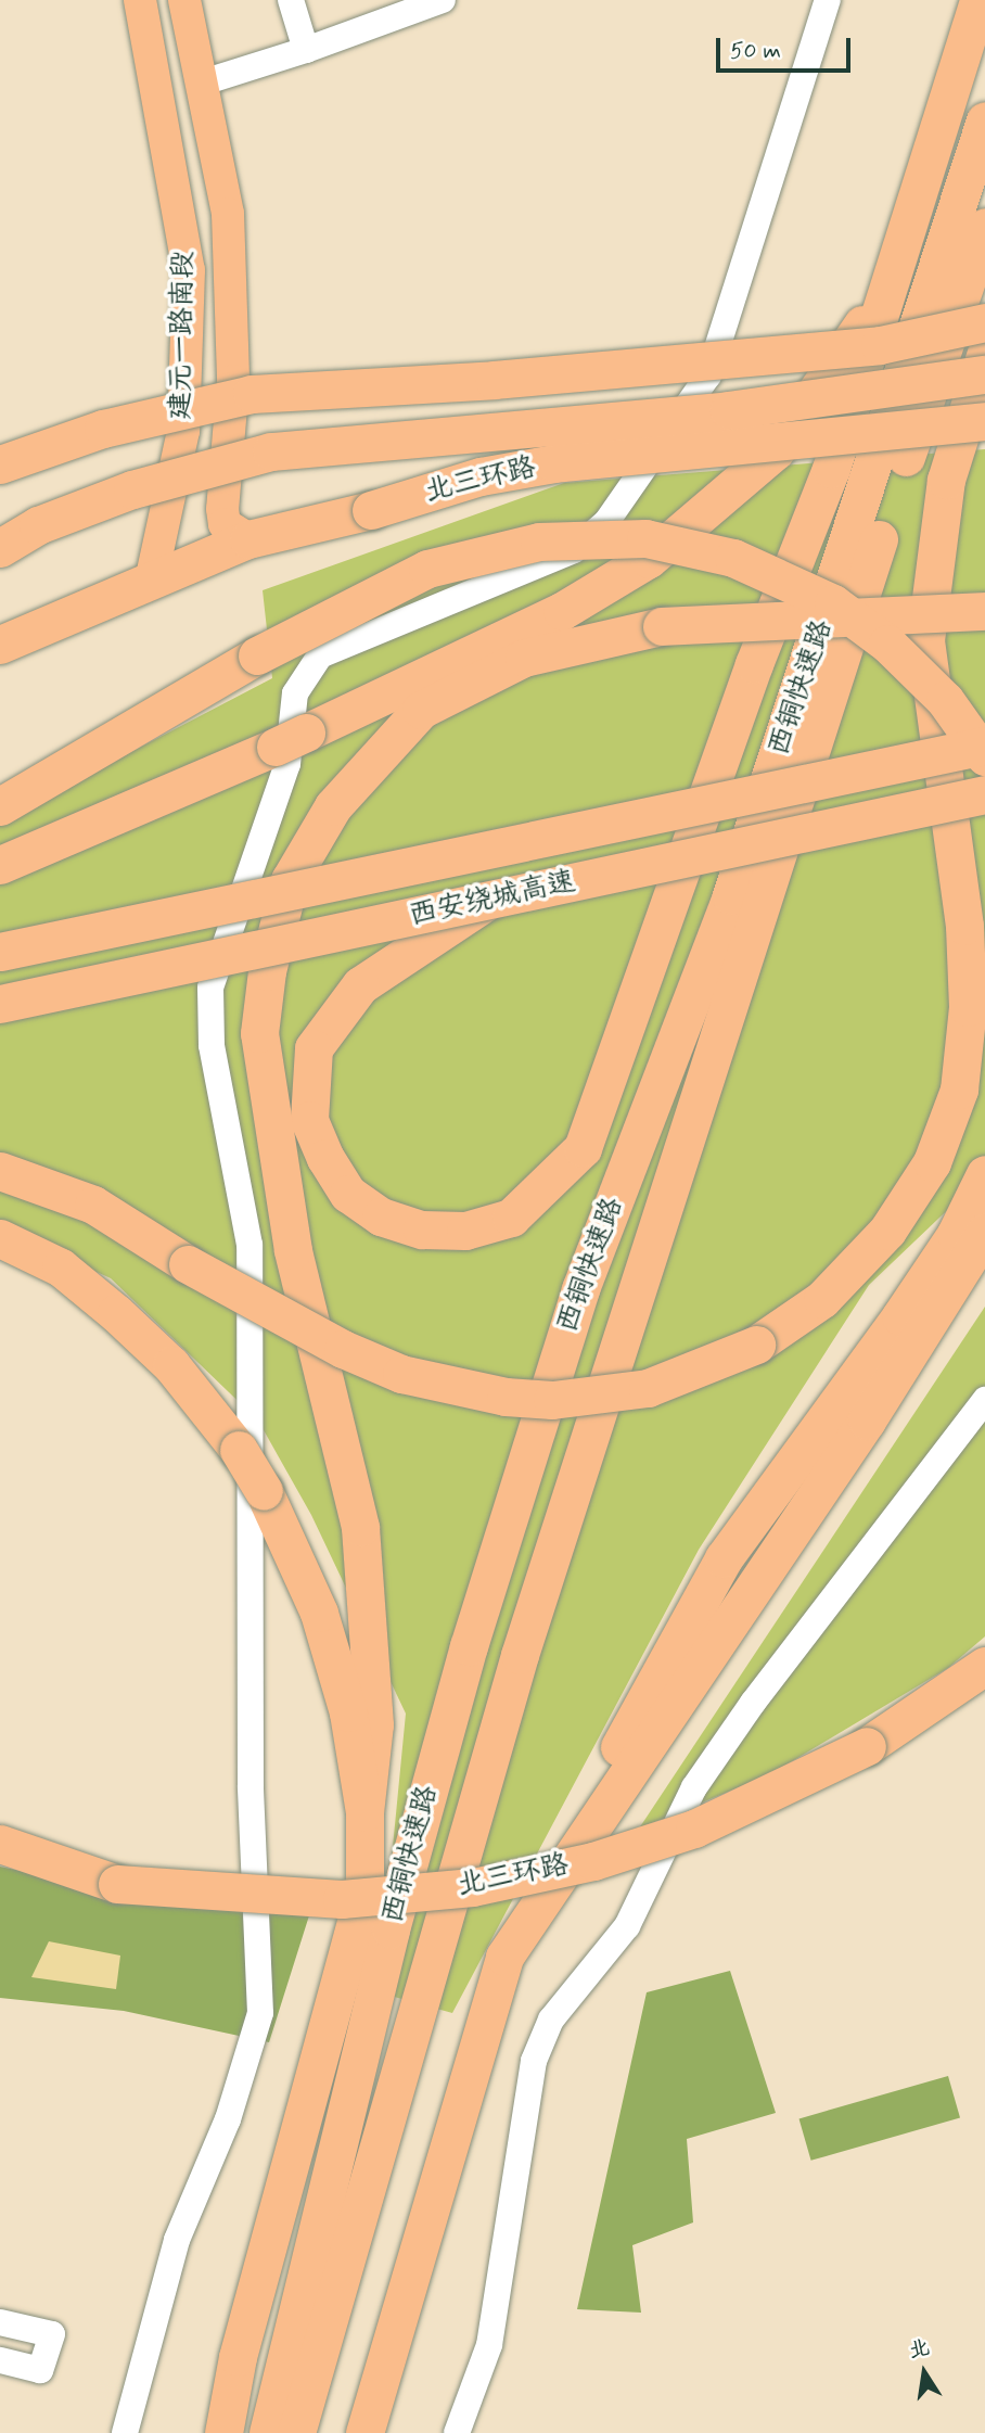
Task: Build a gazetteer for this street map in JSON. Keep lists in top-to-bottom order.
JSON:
{
  "streets": {
    "highway": ["北三环路", "西铜快速路", "西安绕城高速"],
    "main road": ["建元一路南段"]
  },
  "crossings": [
    ["建元一路南段", "北三环路"]
  ],
  "scale_bar": "50 m",
  "north": "top"
}
